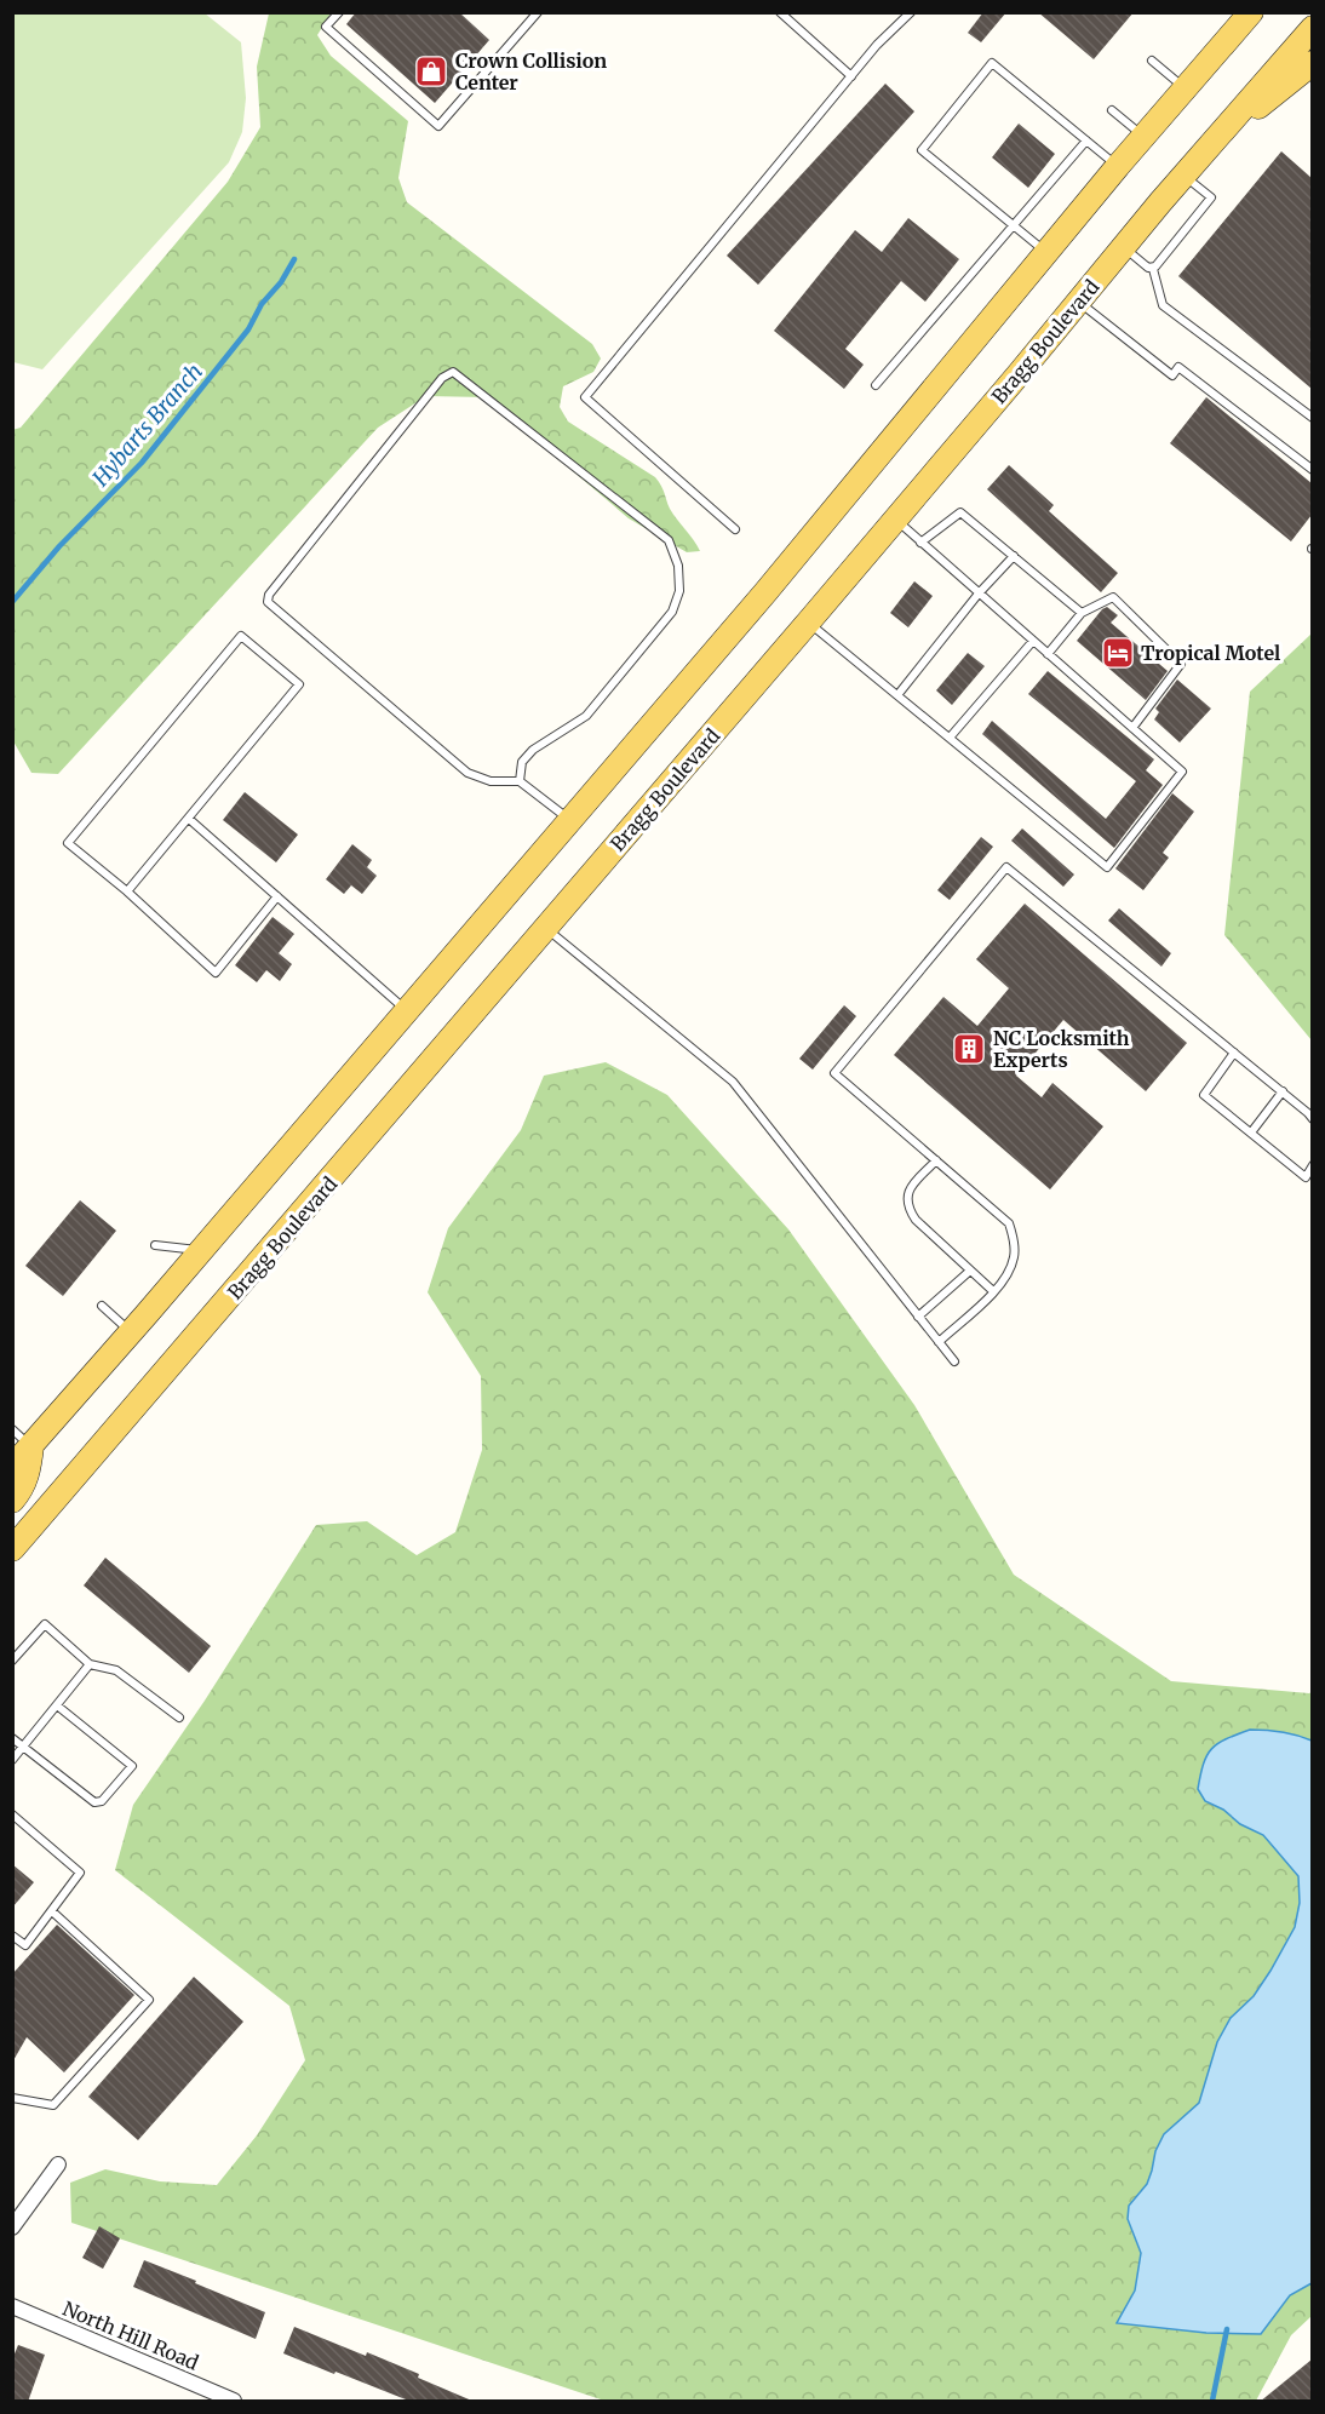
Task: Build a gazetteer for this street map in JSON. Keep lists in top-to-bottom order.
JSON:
{
  "streets": {
    "main road": ["Bragg Boulevard"],
    "street": ["North Hill Road"]
  },
  "water": ["Hybarts Branch"],
  "places": {
    "shop": ["Crown Collision Center"],
    "hotel": ["Tropical Motel"],
    "building": ["NC Locksmith Experts"]
  }
}
